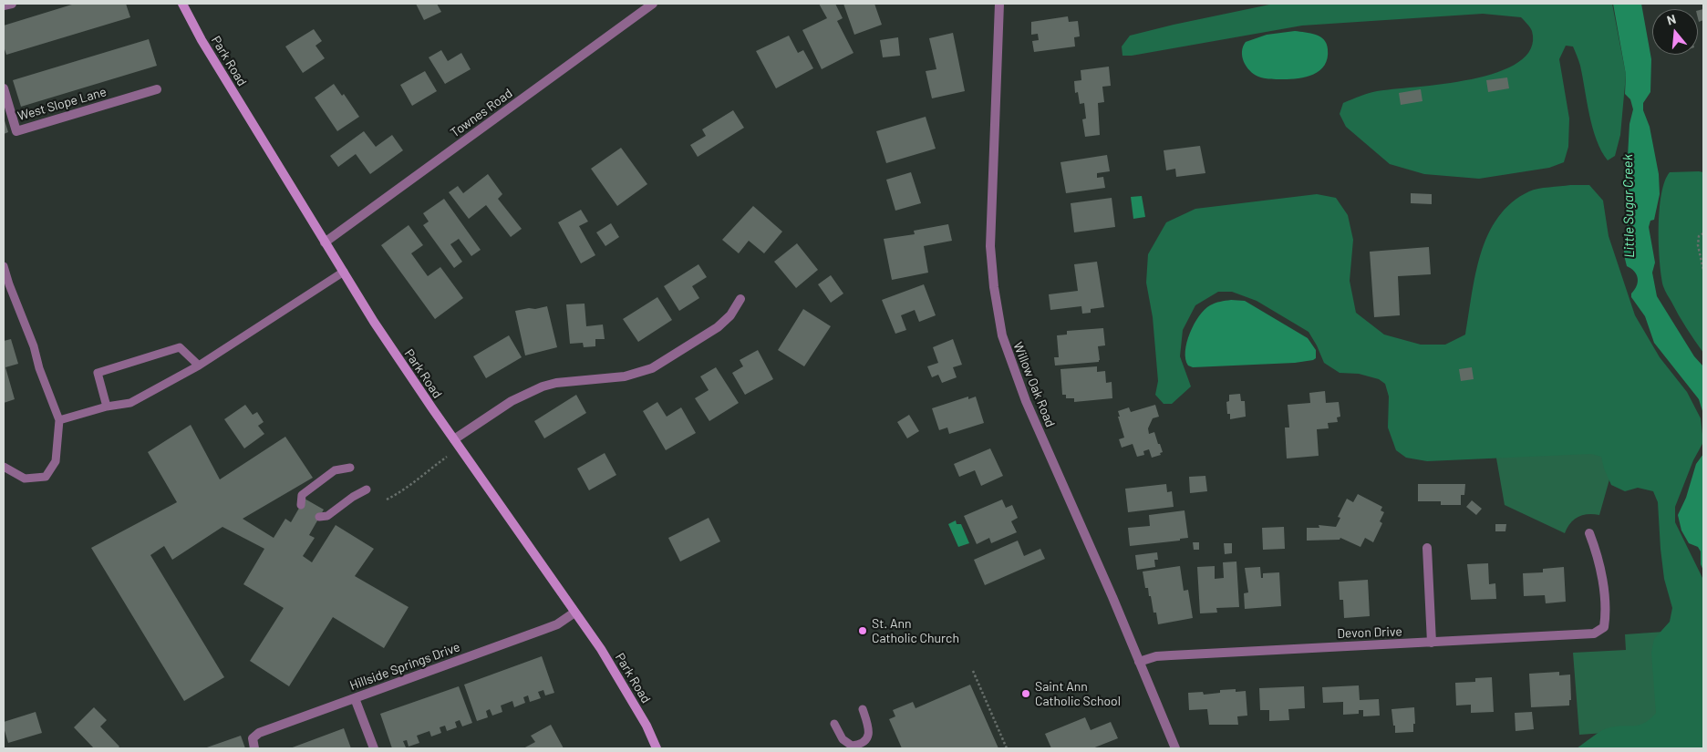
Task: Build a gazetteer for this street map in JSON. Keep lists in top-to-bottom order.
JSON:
{
  "streets": {
    "main road": ["Park Road"],
    "street": [
      "West Slope Lane",
      "Townes Road",
      "Willow Oak Road",
      "Devon Drive",
      "Hillside Springs Drive"
    ]
  },
  "crossings": [
    ["Park Road", "Townes Road"],
    ["Park Road", "Hillside Springs Drive"],
    ["Willow Oak Road", "Devon Drive"]
  ],
  "water": ["Little Sugar Creek"],
  "places": ["St. Ann Catholic Church", "Saint Ann Catholic School"],
  "north": "top"
}
